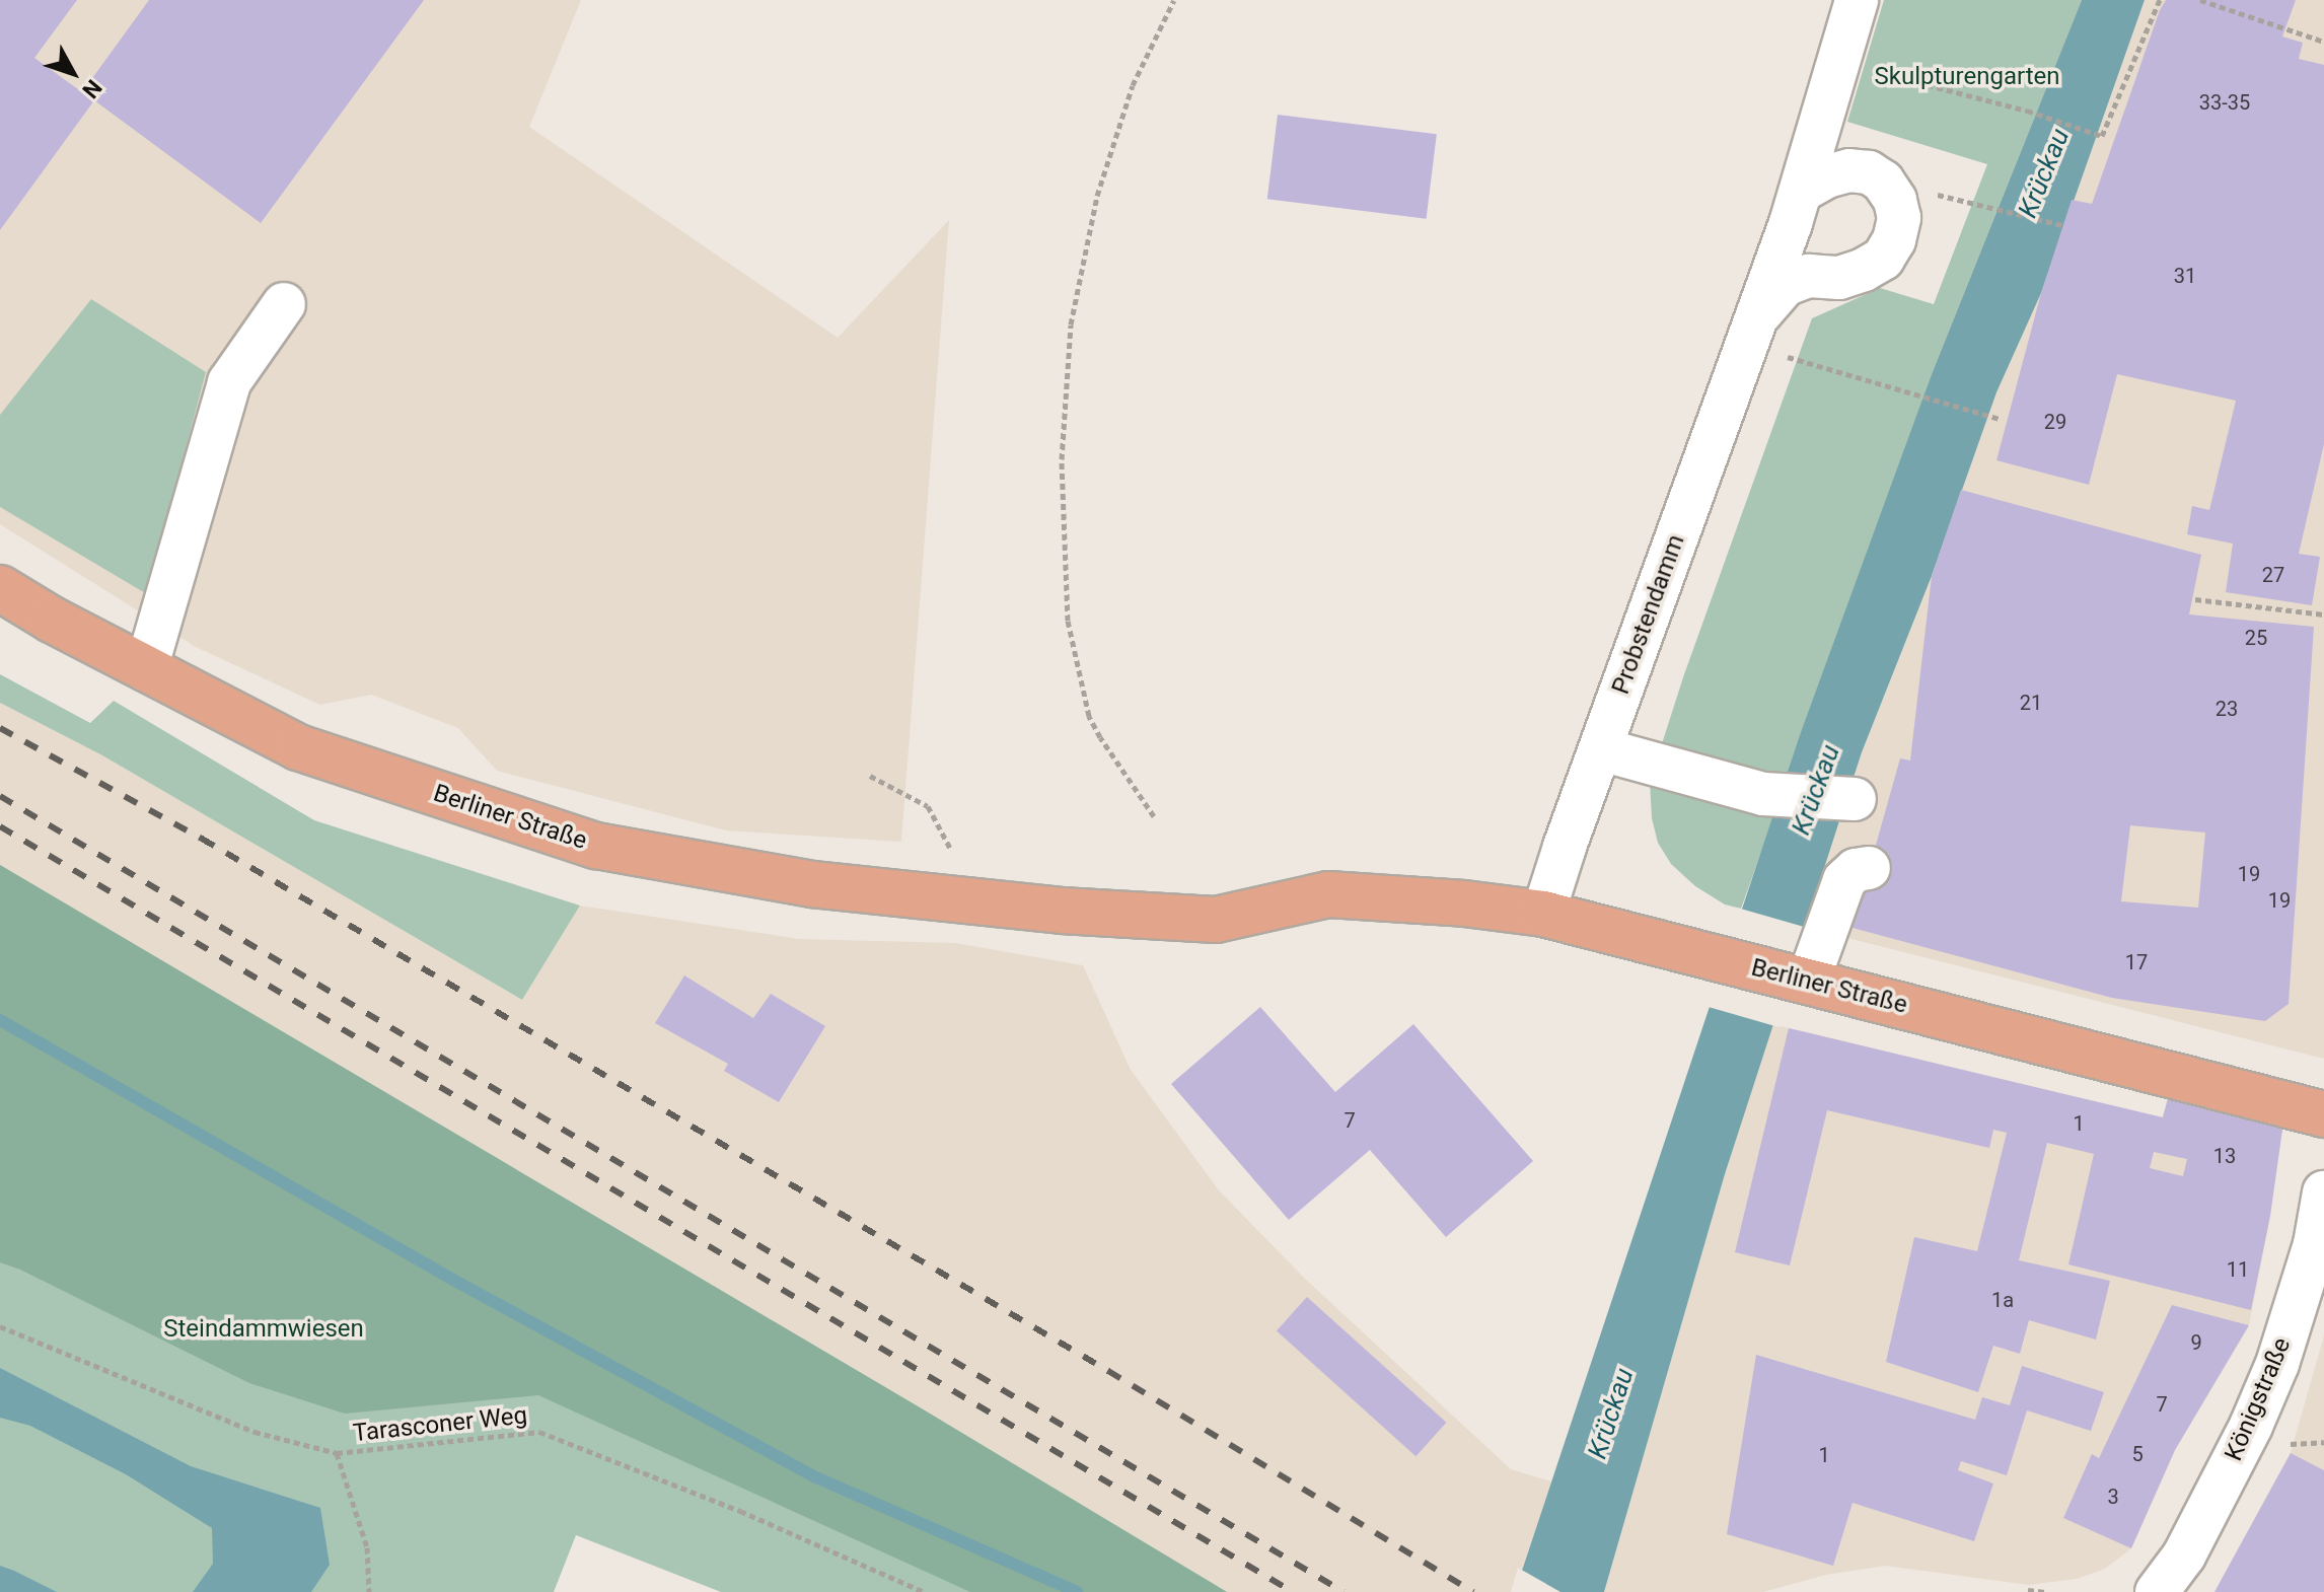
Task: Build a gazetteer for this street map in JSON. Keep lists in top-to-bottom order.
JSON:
{
  "streets": {
    "main road": ["Berliner Straße"],
    "street": ["Probstendamm", "Königstraße"],
    "path": ["Tarasconer Weg"]
  },
  "crossings": [
    ["Probstendamm", "Berliner Straße"]
  ],
  "water": ["Krückau"],
  "parks": ["Skulpturengarten", "Steindammwiesen"],
  "house_numbers": [
    "33-35",
    "31",
    "29",
    "27",
    "25",
    "21",
    "23",
    "19",
    "19",
    "17",
    "7",
    "1",
    "13",
    "11",
    "1a",
    "9",
    "7",
    "5",
    "1",
    "3"
  ],
  "north": "bottom right"
}
